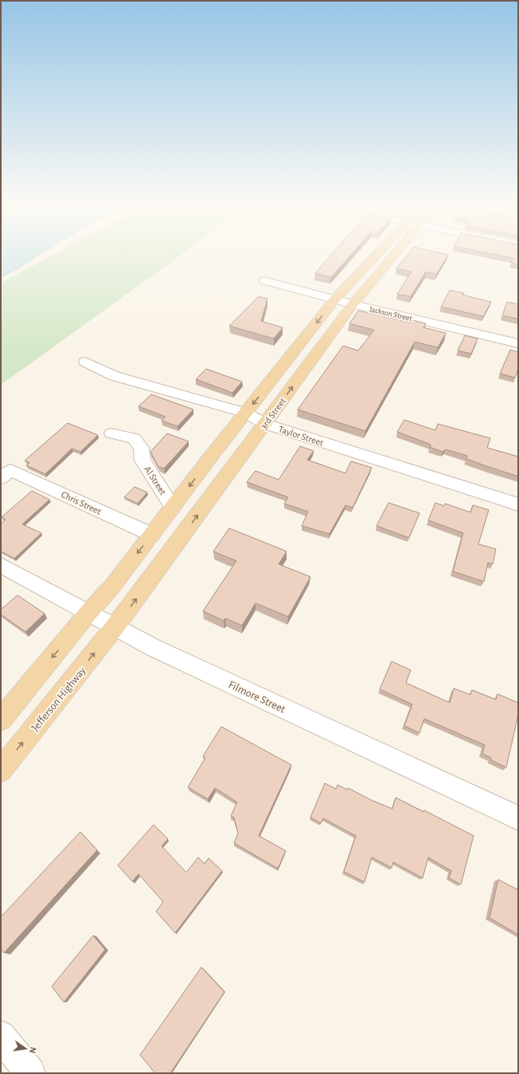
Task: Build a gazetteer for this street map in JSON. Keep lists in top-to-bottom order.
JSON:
{
  "streets": {
    "main road": ["3rd Street", "Jefferson Highway"],
    "street": [
      "Jackson Street",
      "Taylor Street",
      "Al Street",
      "Chris Street",
      "Filmore Street"
    ]
  },
  "crossings": [
    ["Jackson Street", "3rd Street"],
    ["3rd Street", "Taylor Street"],
    ["3rd Street", "Filmore Street"],
    ["3rd Street", "Jefferson Highway"],
    ["Filmore Street", "Jefferson Highway"]
  ],
  "north": "right"
}
